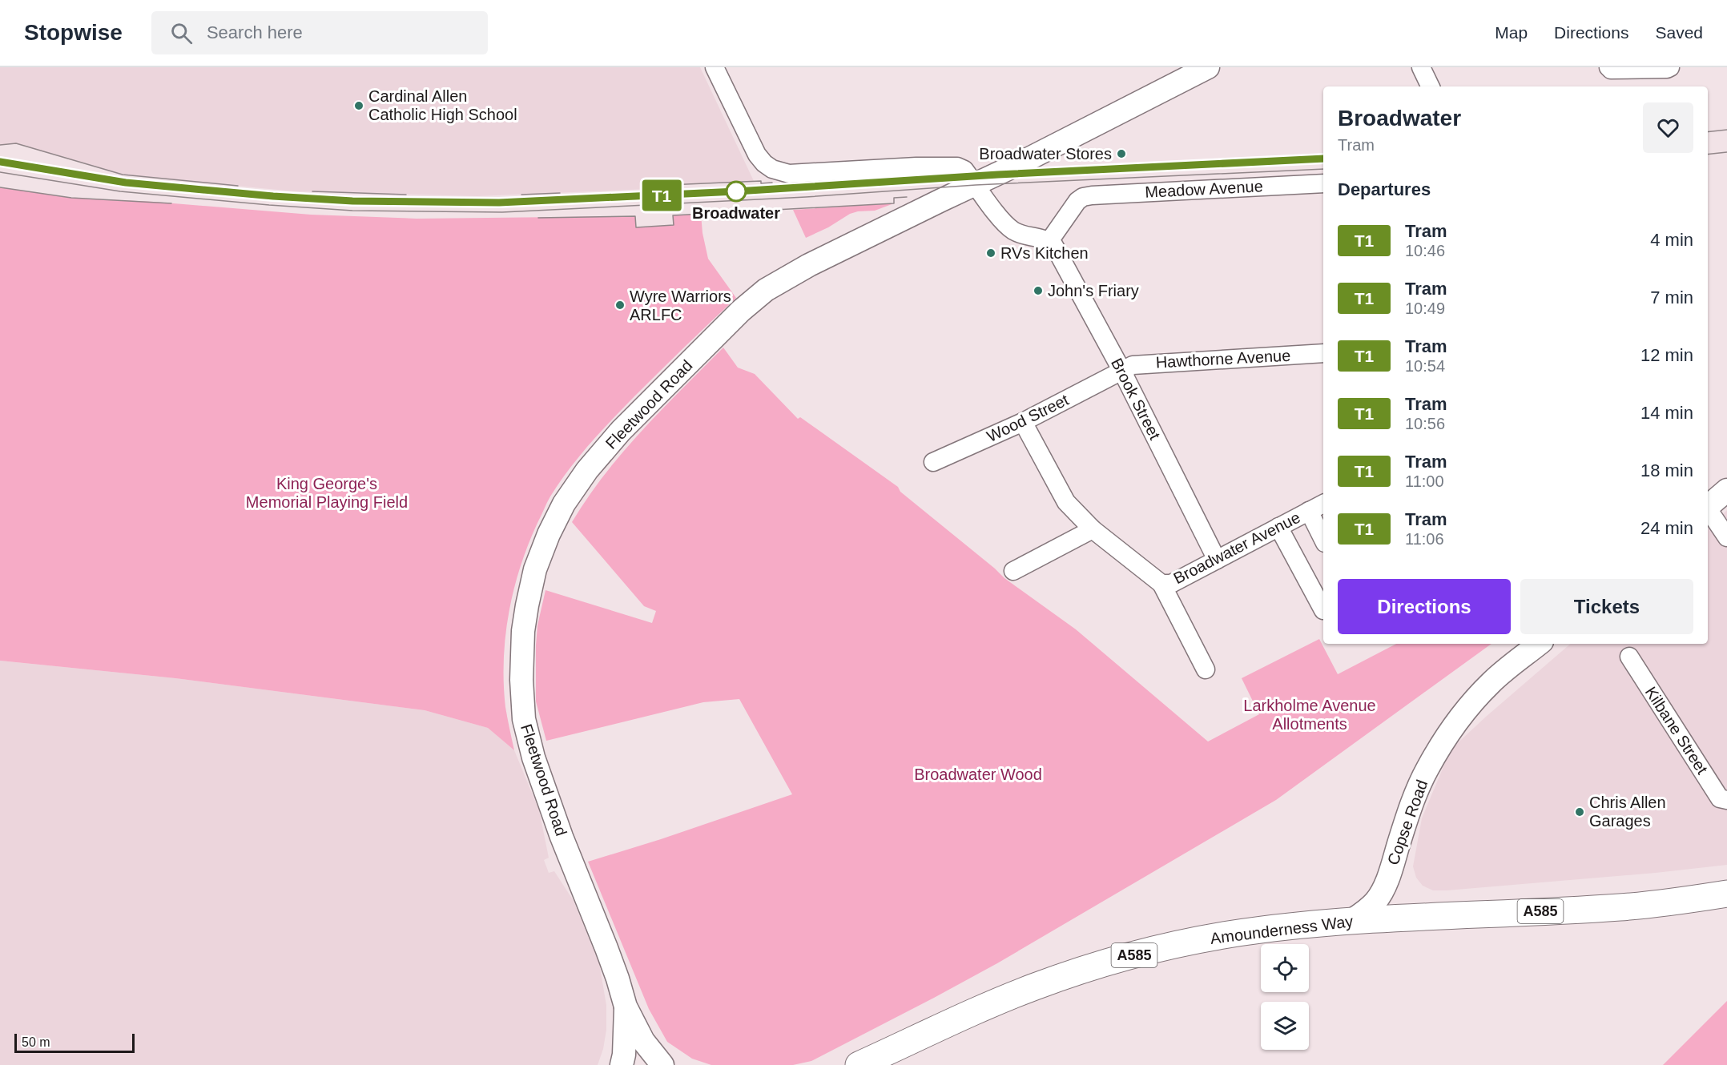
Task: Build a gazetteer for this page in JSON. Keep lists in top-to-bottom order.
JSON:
{
  "streets": {
    "highway": ["A585", "Amounderness Way"],
    "street": [
      "Meadow Avenue",
      "Hawthorne Avenue",
      "Brook Street",
      "Fleetwood Road",
      "Wood Street",
      "Broadwater Avenue",
      "Kilbane Street",
      "Copse Road"
    ]
  },
  "crossings": [
    ["Meadow Avenue", "Brook Street"],
    ["Hawthorne Avenue", "Brook Street"],
    ["Hawthorne Avenue", "Wood Street"],
    ["Brook Street", "Wood Street"],
    ["Brook Street", "Broadwater Avenue"],
    ["Wood Street", "Broadwater Avenue"],
    ["Copse Road", "Amounderness Way"]
  ],
  "parks": ["King George's Memorial Playing Field", "Larkholme Avenue Allotments", "Broadwater Wood"],
  "places": [
    "Cardinal Allen Catholic High School",
    "Broadwater Stores",
    "Broadwater",
    "RVs Kitchen",
    "John's Friary",
    "Wyre Warriors ARLFC",
    "Chris Allen Garages"
  ],
  "lines": ["tram line T1"],
  "scale_bar": "50 m",
  "page": {
    "header": "Stopwise",
    "search": "Search here",
    "nav": ["Map", "Directions", "Saved"],
    "on_map": "T1",
    "heading": [
      ["Broadwater", "Tram"],
      "Departures"
    ],
    "list": [
      {
        "mark": "T1",
        "name": "Tram",
        "note": "10:46",
        "value": "4 min"
      },
      {
        "mark": "T1",
        "name": "Tram",
        "note": "10:49",
        "value": "7 min"
      },
      {
        "mark": "T1",
        "name": "Tram",
        "note": "10:54",
        "value": "12 min"
      },
      {
        "mark": "T1",
        "name": "Tram",
        "note": "10:56",
        "value": "14 min"
      },
      {
        "mark": "T1",
        "name": "Tram",
        "note": "11:00",
        "value": "18 min"
      },
      {
        "mark": "T1",
        "name": "Tram",
        "note": "11:06",
        "value": "24 min"
      }
    ],
    "buttons": ["Directions", "Tickets"],
    "scale": "50 m"
  }
}
